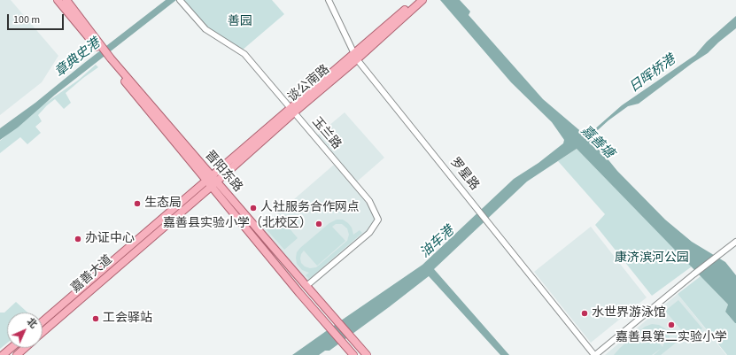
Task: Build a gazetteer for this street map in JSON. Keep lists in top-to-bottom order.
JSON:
{
  "streets": {
    "main road": ["谈公南路", "晋阳东路", "嘉善大道"],
    "street": ["玉兰路", "罗星路"]
  },
  "crossings": [
    ["谈公南路", "玉兰路"],
    ["谈公南路", "晋阳东路"],
    ["谈公南路", "罗星路"],
    ["谈公南路", "嘉善大道"],
    ["玉兰路", "晋阳东路"],
    ["晋阳东路", "嘉善大道"]
  ],
  "water": [
    "章典史港",
    "日晖桥港",
    "嘉善塘",
    "油车港"
  ],
  "parks": ["善园", "康济滨河公园"],
  "places": [
    "生态局",
    "人社服务合作网点",
    "嘉善县实验小学（北校区）",
    "办证中心",
    "水世界游泳馆",
    "工会驿站",
    "嘉善县第二实验小学"
  ],
  "scale_bar": "100 m",
  "north": "top right"
}
